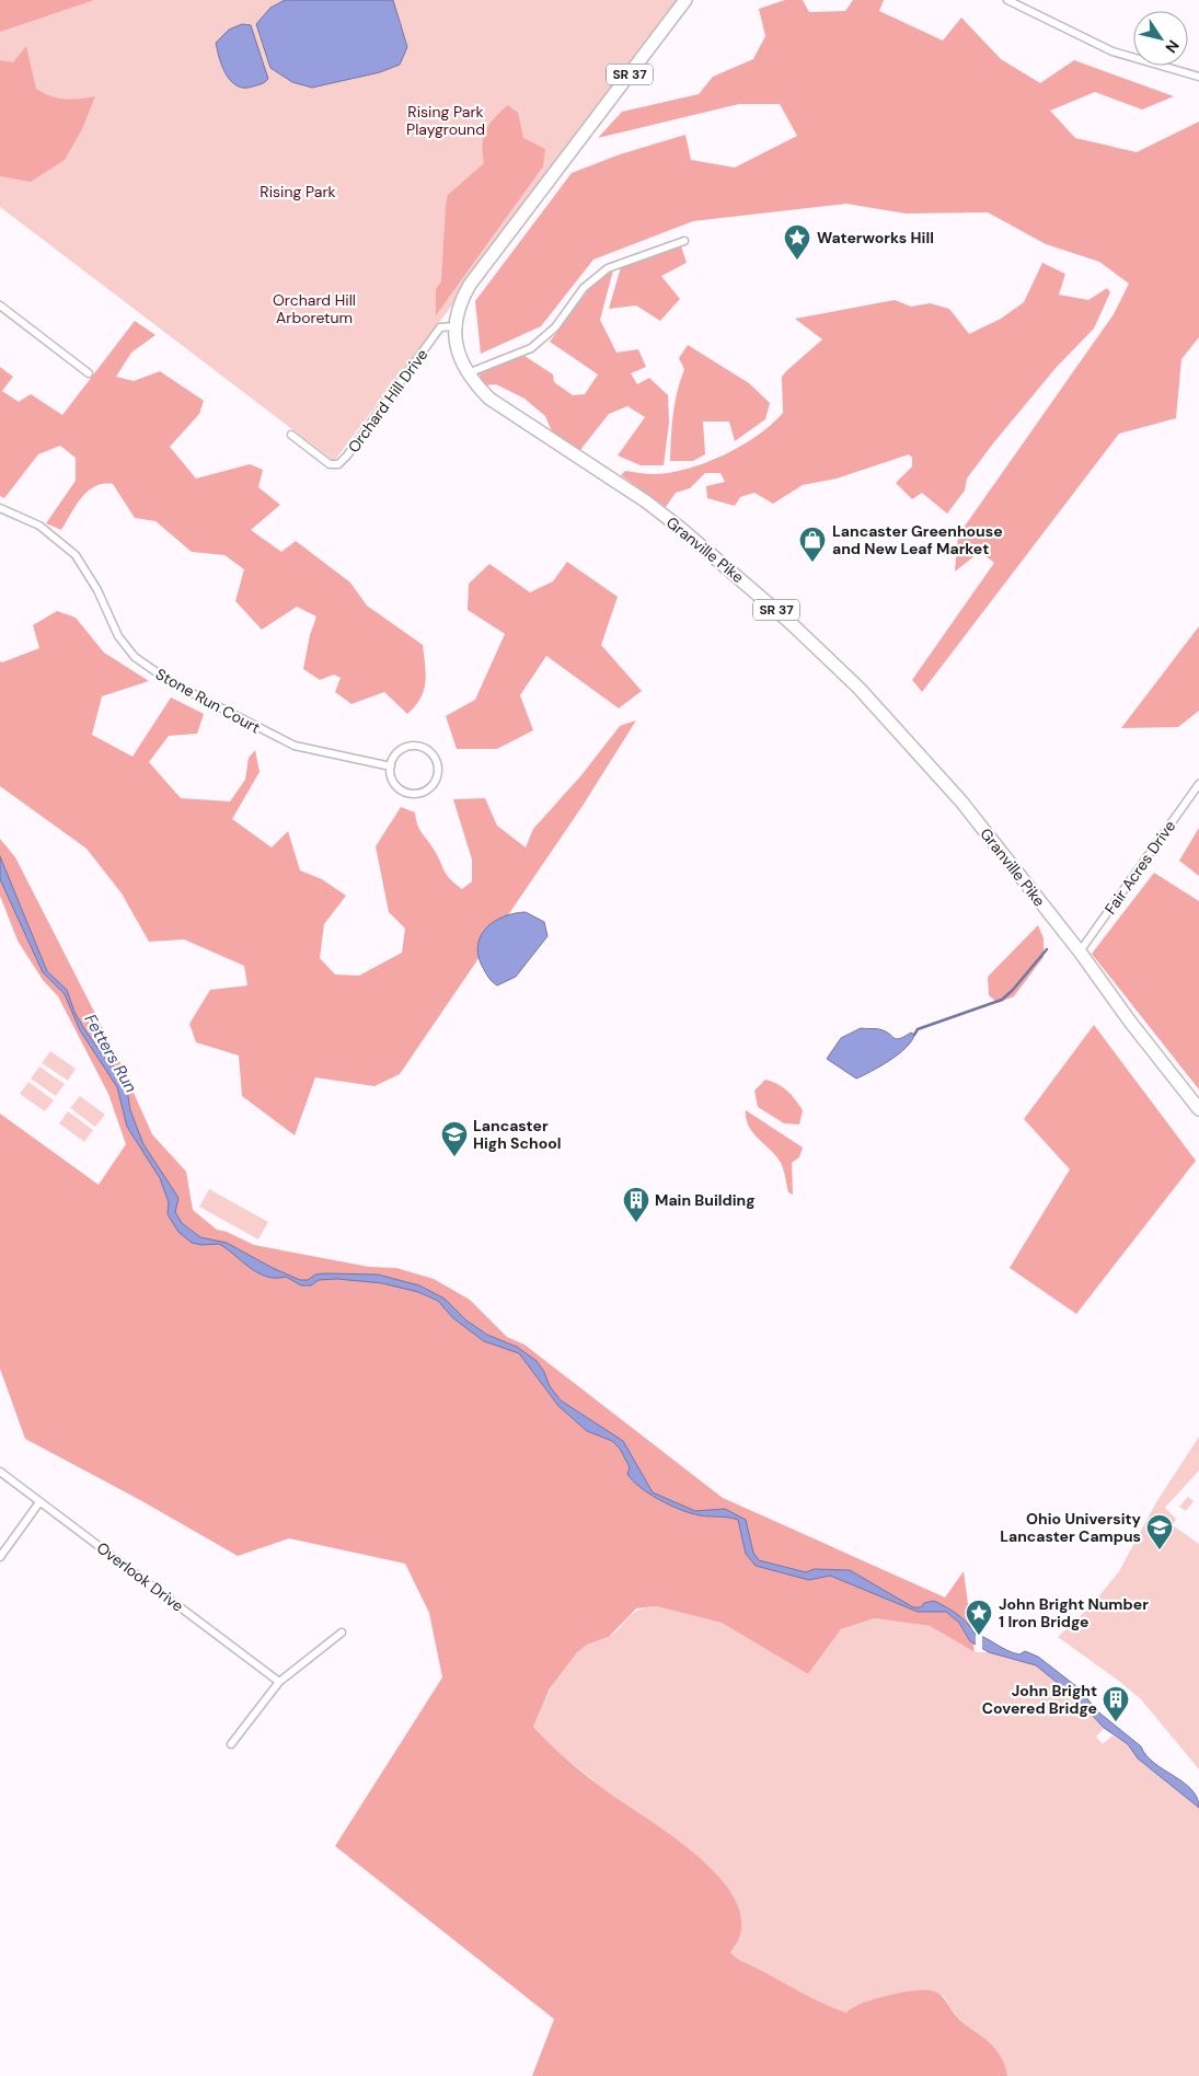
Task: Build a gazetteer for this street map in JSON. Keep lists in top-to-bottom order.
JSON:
{
  "streets": {
    "highway": ["SR 37", "Granville Pike"],
    "street": [
      "Orchard Hill Drive",
      "Stone Run Court",
      "Fair Acres Drive",
      "Overlook Drive"
    ]
  },
  "crossings": [
    ["Orchard Hill Drive", "Granville Pike"],
    ["Granville Pike", "Fair Acres Drive"]
  ],
  "water": ["Fetters Run"],
  "parks": ["Rising Park Playground", "Rising Park", "Orchard Hill Arboretum"],
  "places": {
    "place": ["Waterworks Hill", "John Bright Number 1 Iron Bridge"],
    "shop": ["Lancaster Greenhouse and New Leaf Market"],
    "school or university": ["Lancaster High School", "Ohio University Lancaster Campus"],
    "building": ["Main Building", "John Bright Covered Bridge"]
  },
  "north": "bottom right"
}
